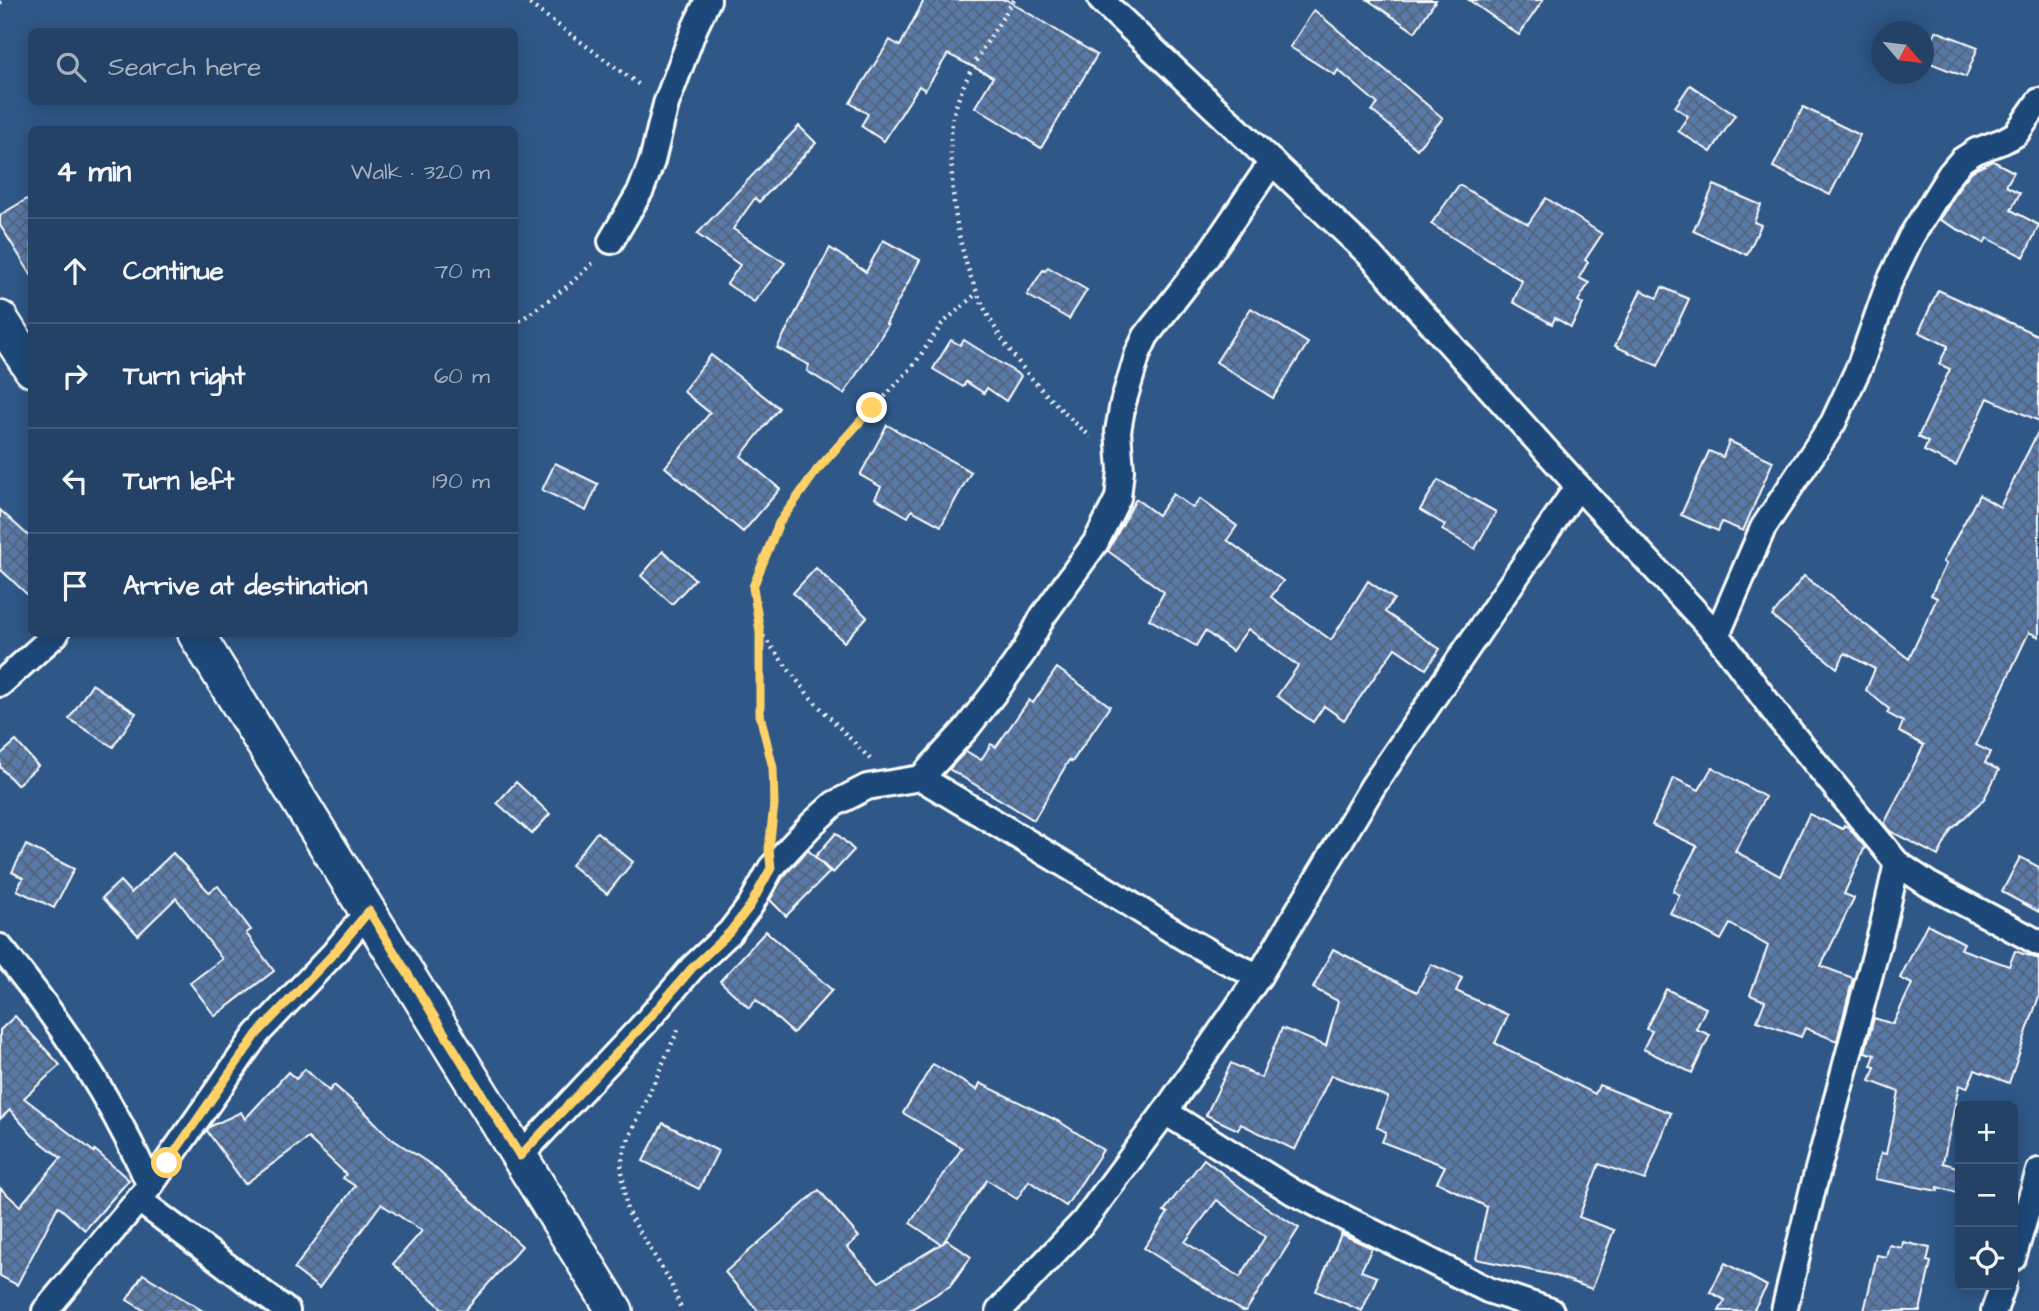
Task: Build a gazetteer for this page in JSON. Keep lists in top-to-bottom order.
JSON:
{
  "north": "bottom right",
  "page": {
    "search": "Search here",
    "heading": ["4 min", "Walk · 320 m"],
    "list": [
      ["Continue", "70 m"],
      ["Turn right", "60 m"],
      ["Turn left", "190 m"],
      "Arrive at destination"
    ],
    "map_buttons": ["+", "−"]
  }
}
